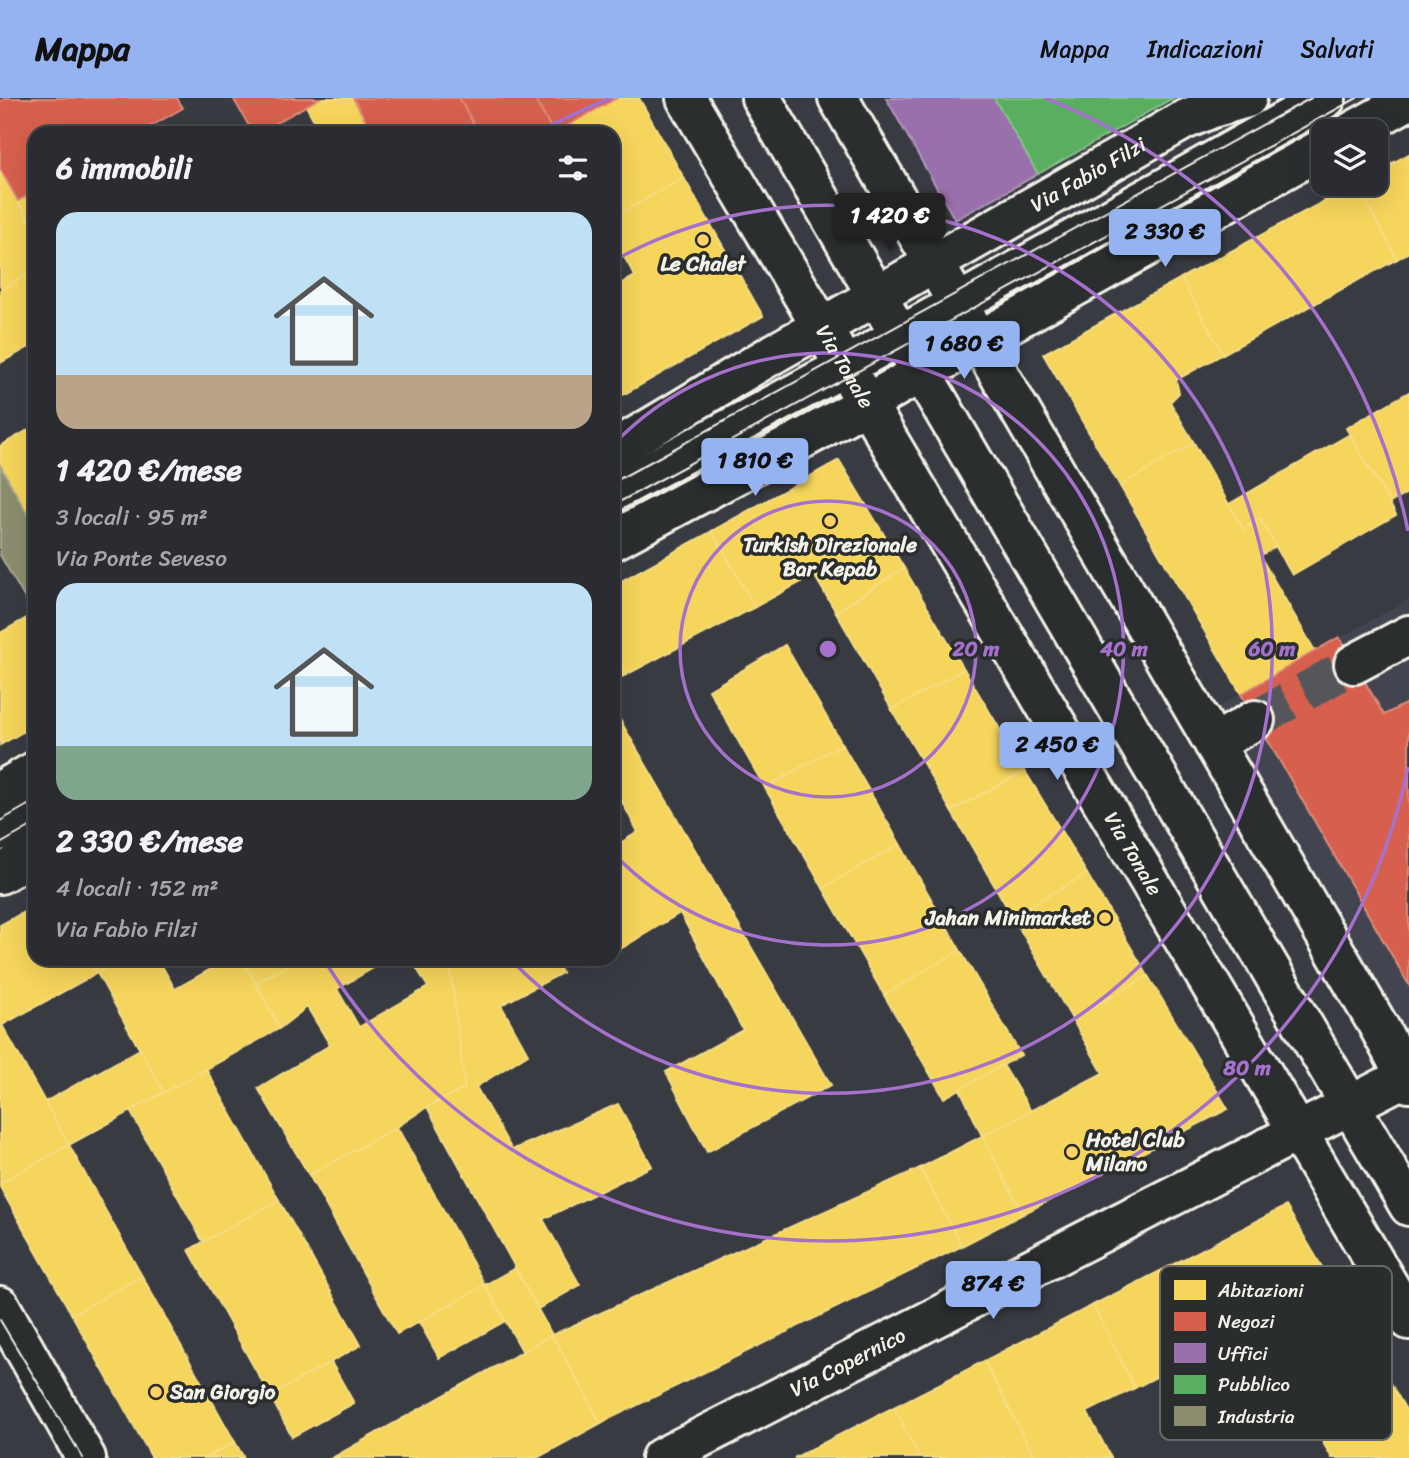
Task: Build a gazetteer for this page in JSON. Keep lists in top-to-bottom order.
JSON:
{
  "streets": {
    "street": ["Via Fabio Filzi", "Via Tonale", "Via Copernico"]
  },
  "crossings": [
    ["Via Fabio Filzi", "Via Tonale"],
    ["Via Tonale", "Via Copernico"]
  ],
  "places": [
    "Le Chalet",
    "Turkish Direzionale Bar Kepab",
    "Jahan Minimarket",
    "Hotel Club Milano",
    "San Giorgio"
  ],
  "legend": [
    "Abitazioni",
    "Negozi",
    "Uffici",
    "Pubblico",
    "Industria"
  ],
  "page": {
    "header": "Mappa",
    "nav": ["Mappa", "Indicazioni", "Salvati"],
    "heading": "6 immobili",
    "price": [
      "1 420 €",
      "2 330 €",
      "1 680 €",
      "1 810 €",
      "2 450 €",
      "874 €"
    ],
    "list": [
      {
        "name": "1 420 €/mese",
        "note": "3 locali · 95 m² · Via Ponte Seveso"
      },
      {
        "name": "2 330 €/mese",
        "note": "4 locali · 152 m² · Via Fabio Filzi"
      }
    ]
  },
  "rings": [
    "20 m",
    "40 m",
    "60 m",
    "80 m"
  ]
}
